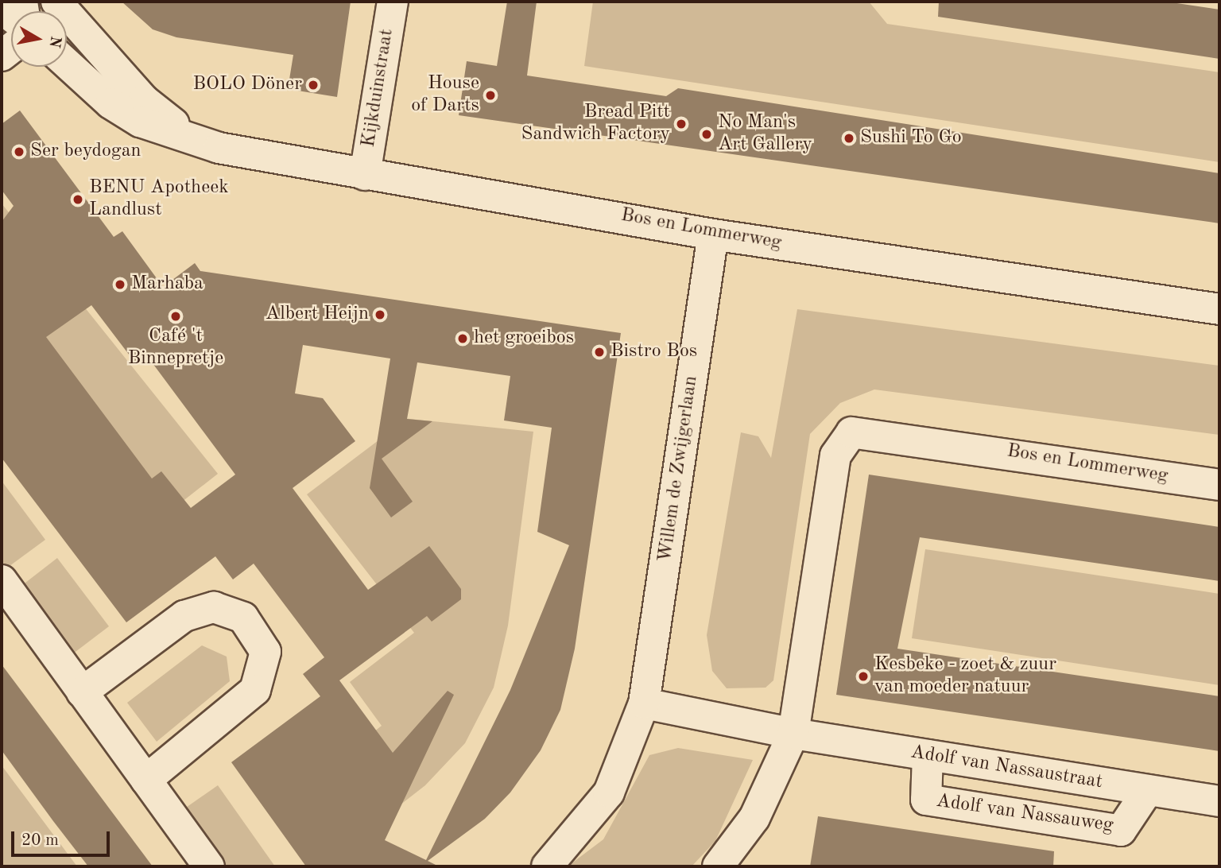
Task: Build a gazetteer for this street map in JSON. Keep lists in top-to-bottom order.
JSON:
{
  "streets": {
    "street": [
      "Kijkduinstraat",
      "Bos en Lommerweg",
      "Willem de Zwijgerlaan",
      "Adolf van Nassaustraat",
      "Adolf van Nassauweg"
    ]
  },
  "crossings": [
    ["Kijkduinstraat", "Bos en Lommerweg"],
    ["Bos en Lommerweg", "Willem de Zwijgerlaan"],
    ["Bos en Lommerweg", "Adolf van Nassaustraat"],
    ["Adolf van Nassaustraat", "Adolf van Nassauweg"]
  ],
  "places": [
    "BOLO Döner",
    "House of Darts",
    "Bread Pitt Sandwich Factory",
    "No Man's Art Gallery",
    "Sushi To Go",
    "Ser beydogan",
    "BENU Apotheek Landlust",
    "Marhaba",
    "Albert Heijn",
    "Café 't Binnepretje",
    "het groeibos",
    "Bistro Bos",
    "Kesbeke - zoet & zuur van moeder natuur"
  ],
  "scale_bar": "20 m",
  "north": "right"
}
